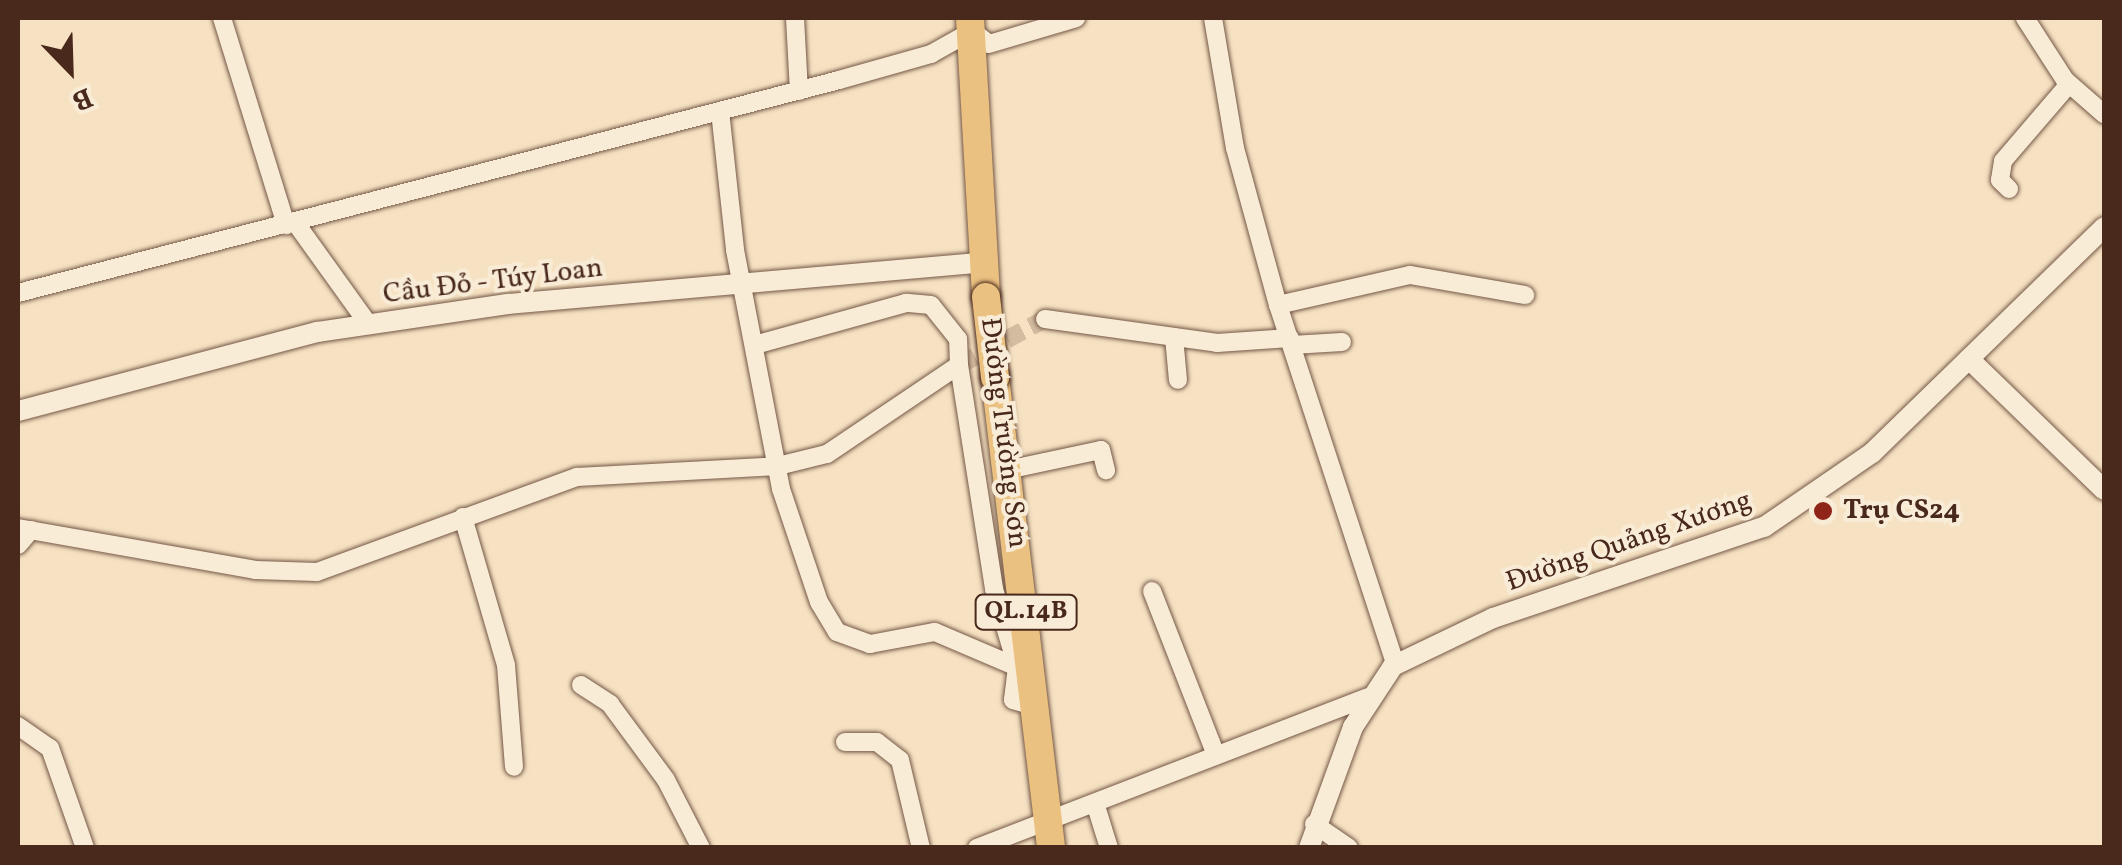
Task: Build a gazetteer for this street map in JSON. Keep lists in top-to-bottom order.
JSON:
{
  "streets": {
    "highway": ["Đường Trường Sơn", "QL.14B"],
    "street": ["Cầu Đỏ - Túy Loan", "Đường Quảng Xương"]
  },
  "crossings": [
    ["Cầu Đỏ - Túy Loan", "Đường Trường Sơn"]
  ],
  "places": ["Trụ CS24"],
  "north": "bottom right"
}
